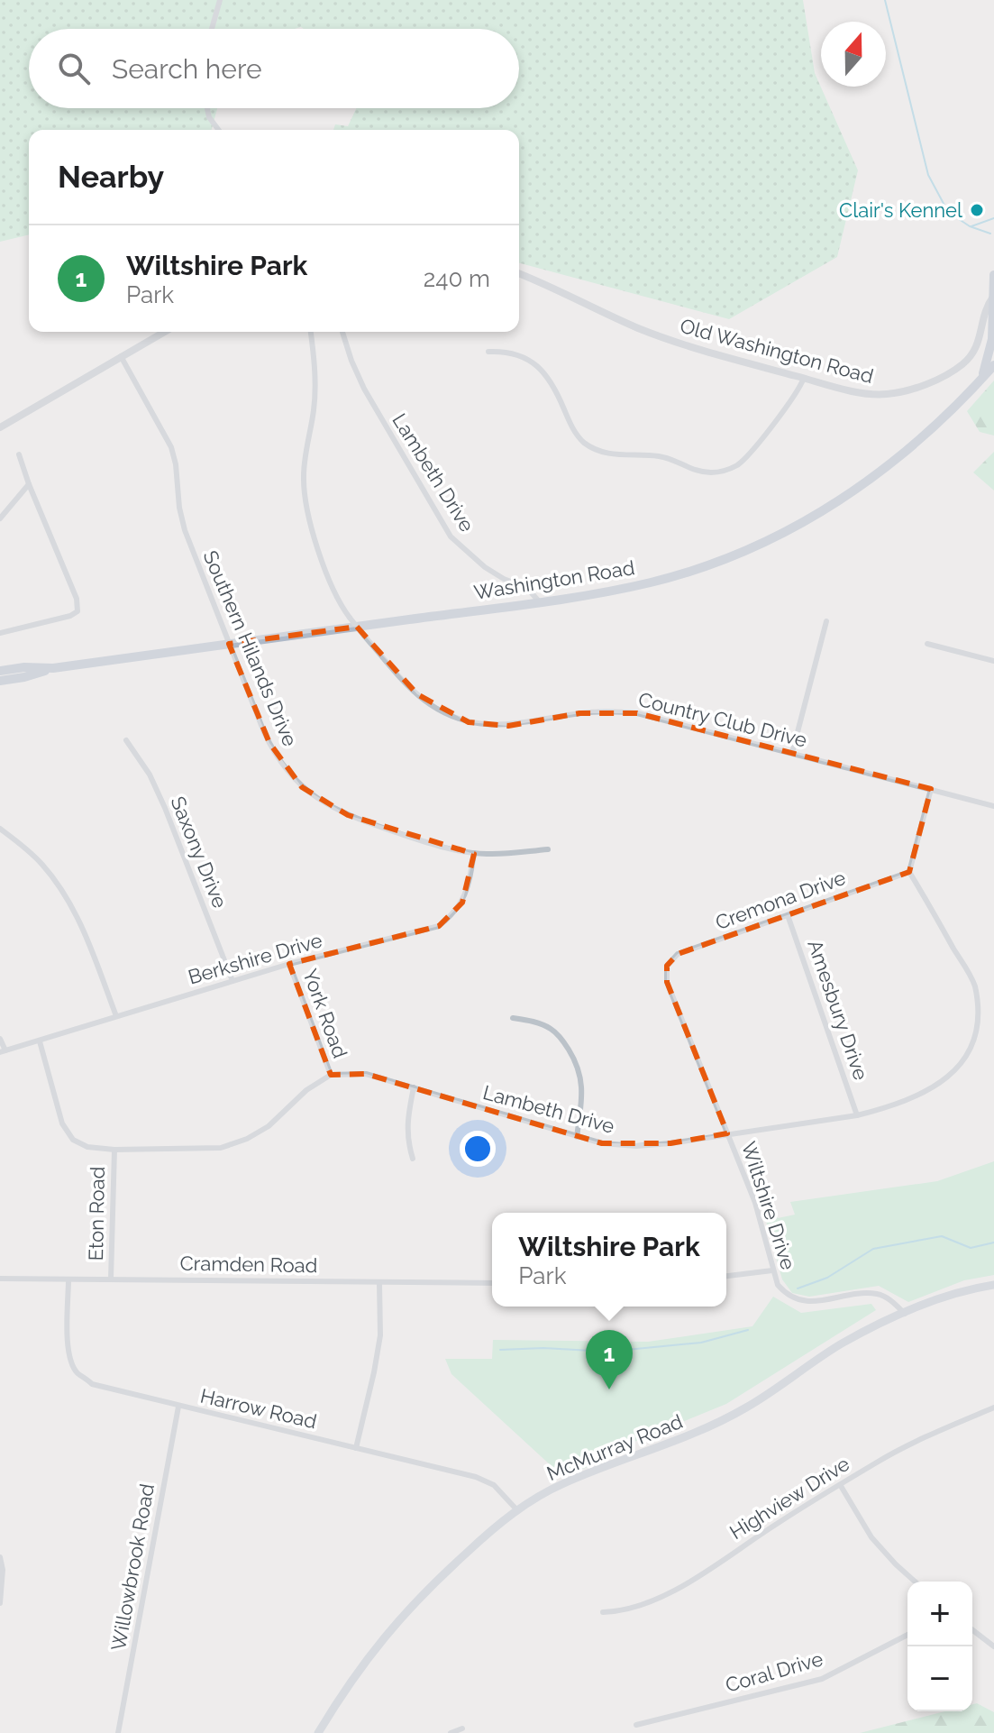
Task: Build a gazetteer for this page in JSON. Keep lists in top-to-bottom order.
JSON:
{
  "streets": {
    "main road": ["Washington Road", "McMurray Road"],
    "street": [
      "Old Washington Road",
      "Lambeth Drive",
      "Southern Hilands Drive",
      "Country Club Drive",
      "Saxony Drive",
      "Cremona Drive",
      "Berkshire Drive",
      "Amesbury Drive",
      "York Road",
      "Wiltshire Drive",
      "Eton Road",
      "Cramden Road",
      "Harrow Road",
      "Highview Drive",
      "Willowbrook Road",
      "Coral Drive"
    ]
  },
  "crossings": [
    ["Lambeth Drive", "Washington Road"],
    ["Lambeth Drive", "Cremona Drive"],
    ["Lambeth Drive", "Amesbury Drive"],
    ["Lambeth Drive", "York Road"],
    ["Lambeth Drive", "Wiltshire Drive"],
    ["Washington Road", "Southern Hilands Drive"],
    ["Southern Hilands Drive", "Berkshire Drive"],
    ["Saxony Drive", "Berkshire Drive"],
    ["Cremona Drive", "Amesbury Drive"],
    ["Cremona Drive", "Wiltshire Drive"],
    ["Berkshire Drive", "York Road"],
    ["Wiltshire Drive", "McMurray Road"],
    ["Eton Road", "Cramden Road"],
    ["Cramden Road", "Harrow Road"],
    ["Harrow Road", "McMurray Road"],
    ["Harrow Road", "Willowbrook Road"]
  ],
  "places": ["Clair's Kennel"],
  "north": "top",
  "page": {
    "search": "Search here",
    "heading": "Nearby",
    "list": [
      {
        "mark": "1",
        "name": "Wiltshire Park",
        "note": "Park",
        "value": "240 m"
      }
    ],
    "popup": ["Wiltshire Park", "Park"],
    "pins": "1",
    "map_buttons": ["+", "−"]
  }
}
